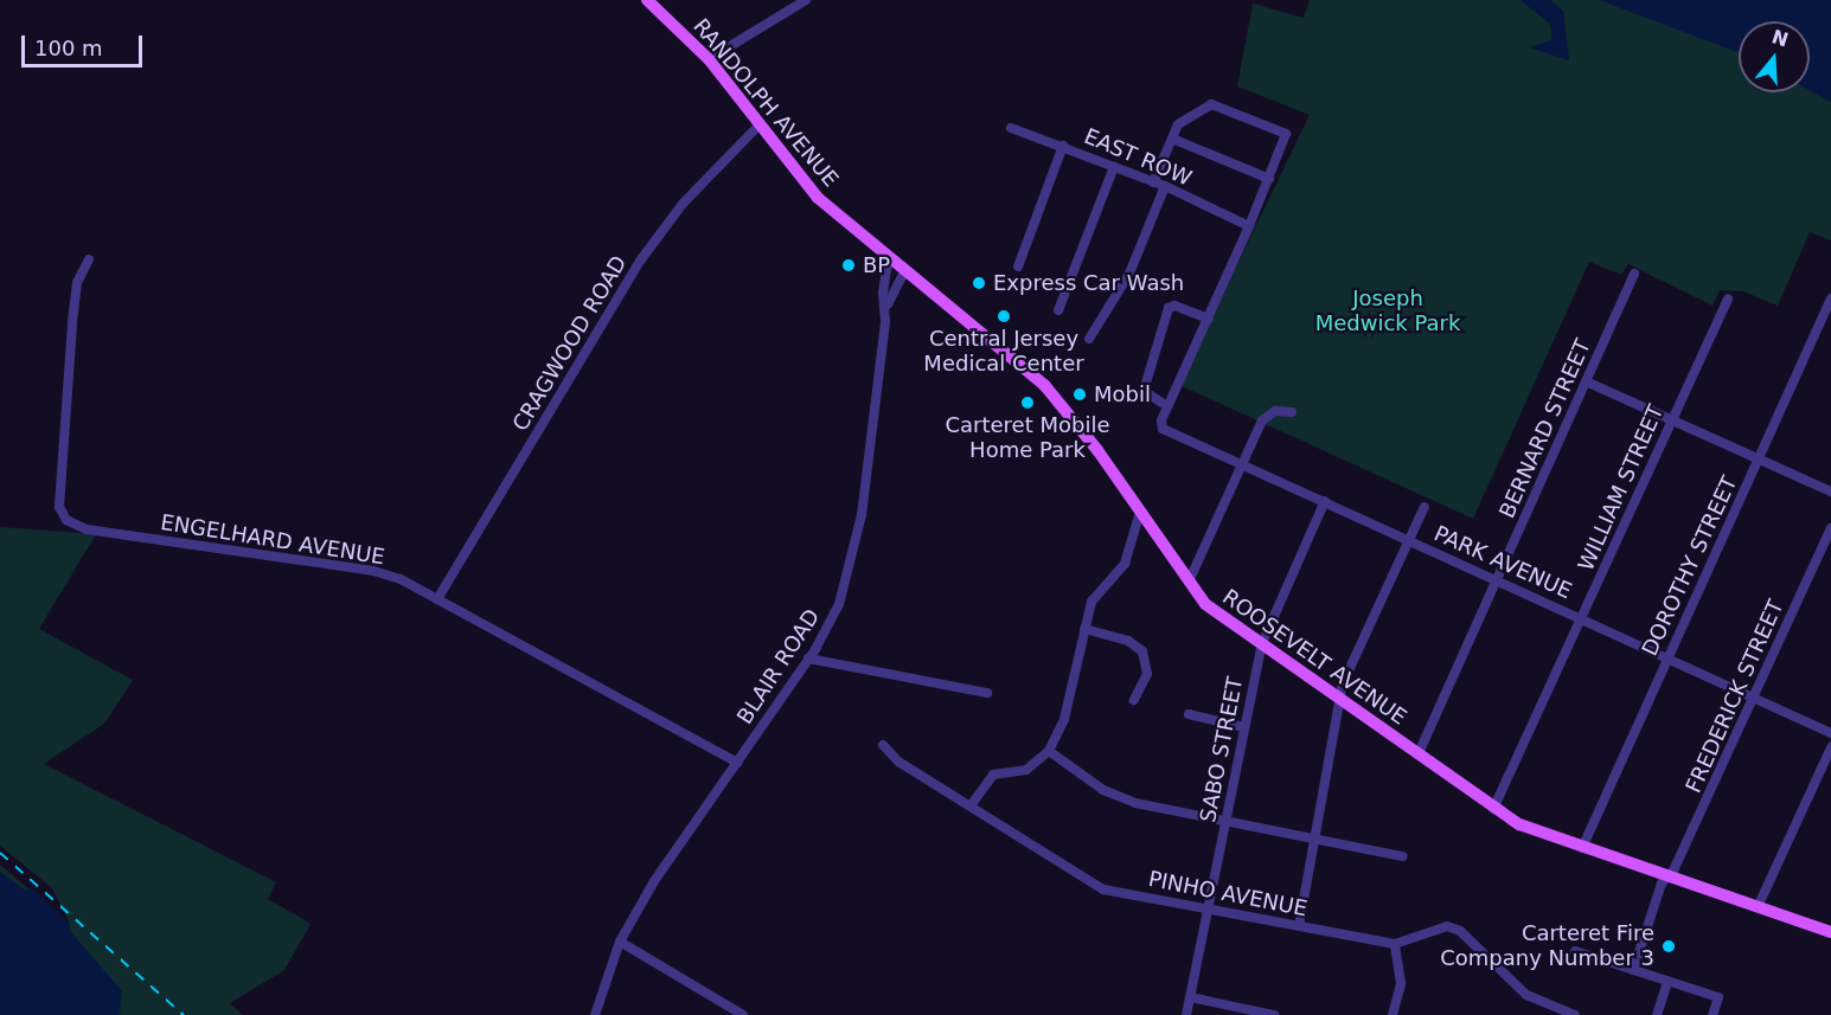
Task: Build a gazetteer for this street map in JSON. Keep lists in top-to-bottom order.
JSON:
{
  "streets": {
    "main road": ["RANDOLPH AVENUE", "ROOSEVELT AVENUE"],
    "street": [
      "EAST ROW",
      "CRAGWOOD ROAD",
      "BERNARD STREET",
      "WILLIAM STREET",
      "ENGELHARD AVENUE",
      "PARK AVENUE",
      "DOROTHY STREET",
      "BLAIR ROAD",
      "FREDERICK STREET",
      "SABO STREET",
      "PINHO AVENUE"
    ]
  },
  "crossings": [
    ["RANDOLPH AVENUE", "CRAGWOOD ROAD"],
    ["RANDOLPH AVENUE", "ROOSEVELT AVENUE"],
    ["RANDOLPH AVENUE", "BLAIR ROAD"],
    ["CRAGWOOD ROAD", "ENGELHARD AVENUE"],
    ["BERNARD STREET", "PARK AVENUE"],
    ["BERNARD STREET", "ROOSEVELT AVENUE"],
    ["WILLIAM STREET", "PARK AVENUE"],
    ["WILLIAM STREET", "ROOSEVELT AVENUE"],
    ["ENGELHARD AVENUE", "BLAIR ROAD"],
    ["PARK AVENUE", "DOROTHY STREET"],
    ["PARK AVENUE", "FREDERICK STREET"],
    ["PARK AVENUE", "SABO STREET"],
    ["DOROTHY STREET", "ROOSEVELT AVENUE"],
    ["ROOSEVELT AVENUE", "BLAIR ROAD"],
    ["ROOSEVELT AVENUE", "FREDERICK STREET"],
    ["ROOSEVELT AVENUE", "SABO STREET"],
    ["SABO STREET", "PINHO AVENUE"]
  ],
  "parks": ["Joseph Medwick Park"],
  "places": [
    "BP",
    "Express Car Wash",
    "Central Jersey Medical Center",
    "Mobil",
    "Carteret Mobile Home Park",
    "Carteret Fire Company Number 3"
  ],
  "scale_bar": "100 m",
  "north": "top"
}
